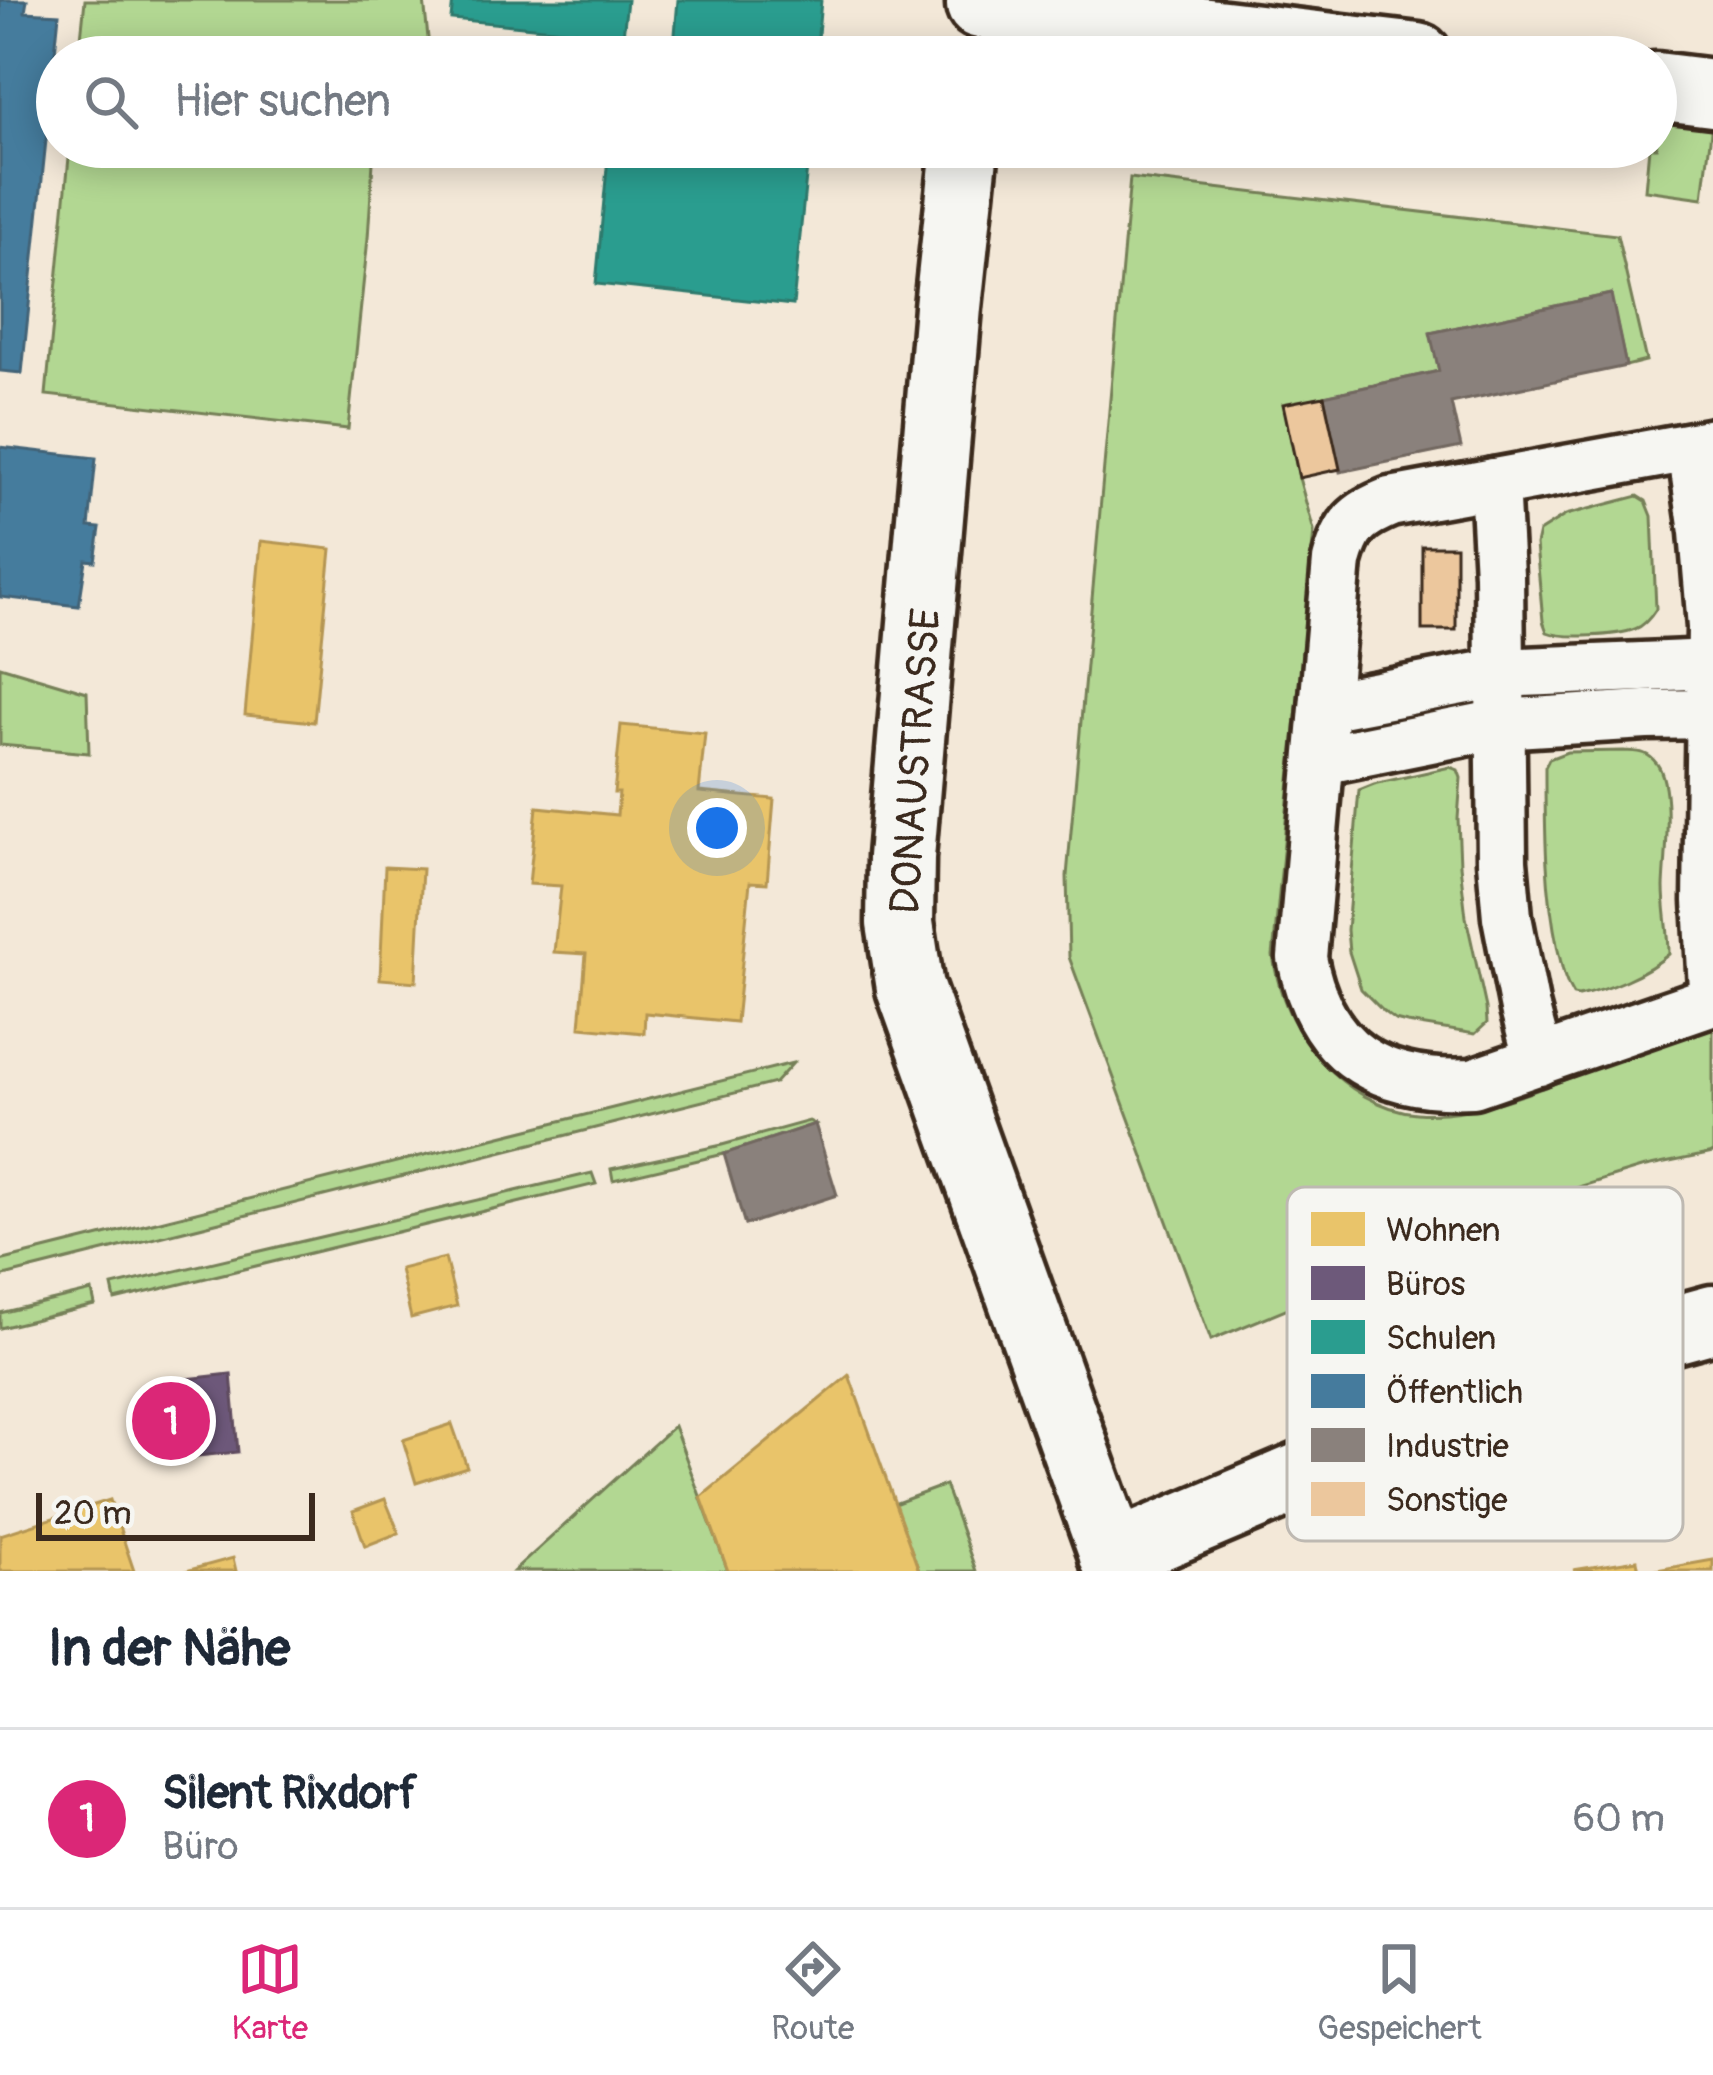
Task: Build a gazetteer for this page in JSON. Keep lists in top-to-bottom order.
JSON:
{
  "streets": {
    "street": ["DONAUSTRASSE"]
  },
  "legend": [
    "Wohnen",
    "Büros",
    "Schulen",
    "Öffentlich",
    "Industrie",
    "Sonstige"
  ],
  "scale_bar": "20 m",
  "page": {
    "search": "Hier suchen",
    "pins": "1",
    "scale": "20 m",
    "heading": "In der Nähe",
    "list": [
      {
        "mark": "1",
        "name": "Silent Rixdorf",
        "note": "Büro",
        "value": "60 m"
      }
    ],
    "nav": ["Karte", "Route", "Gespeichert"]
  }
}
